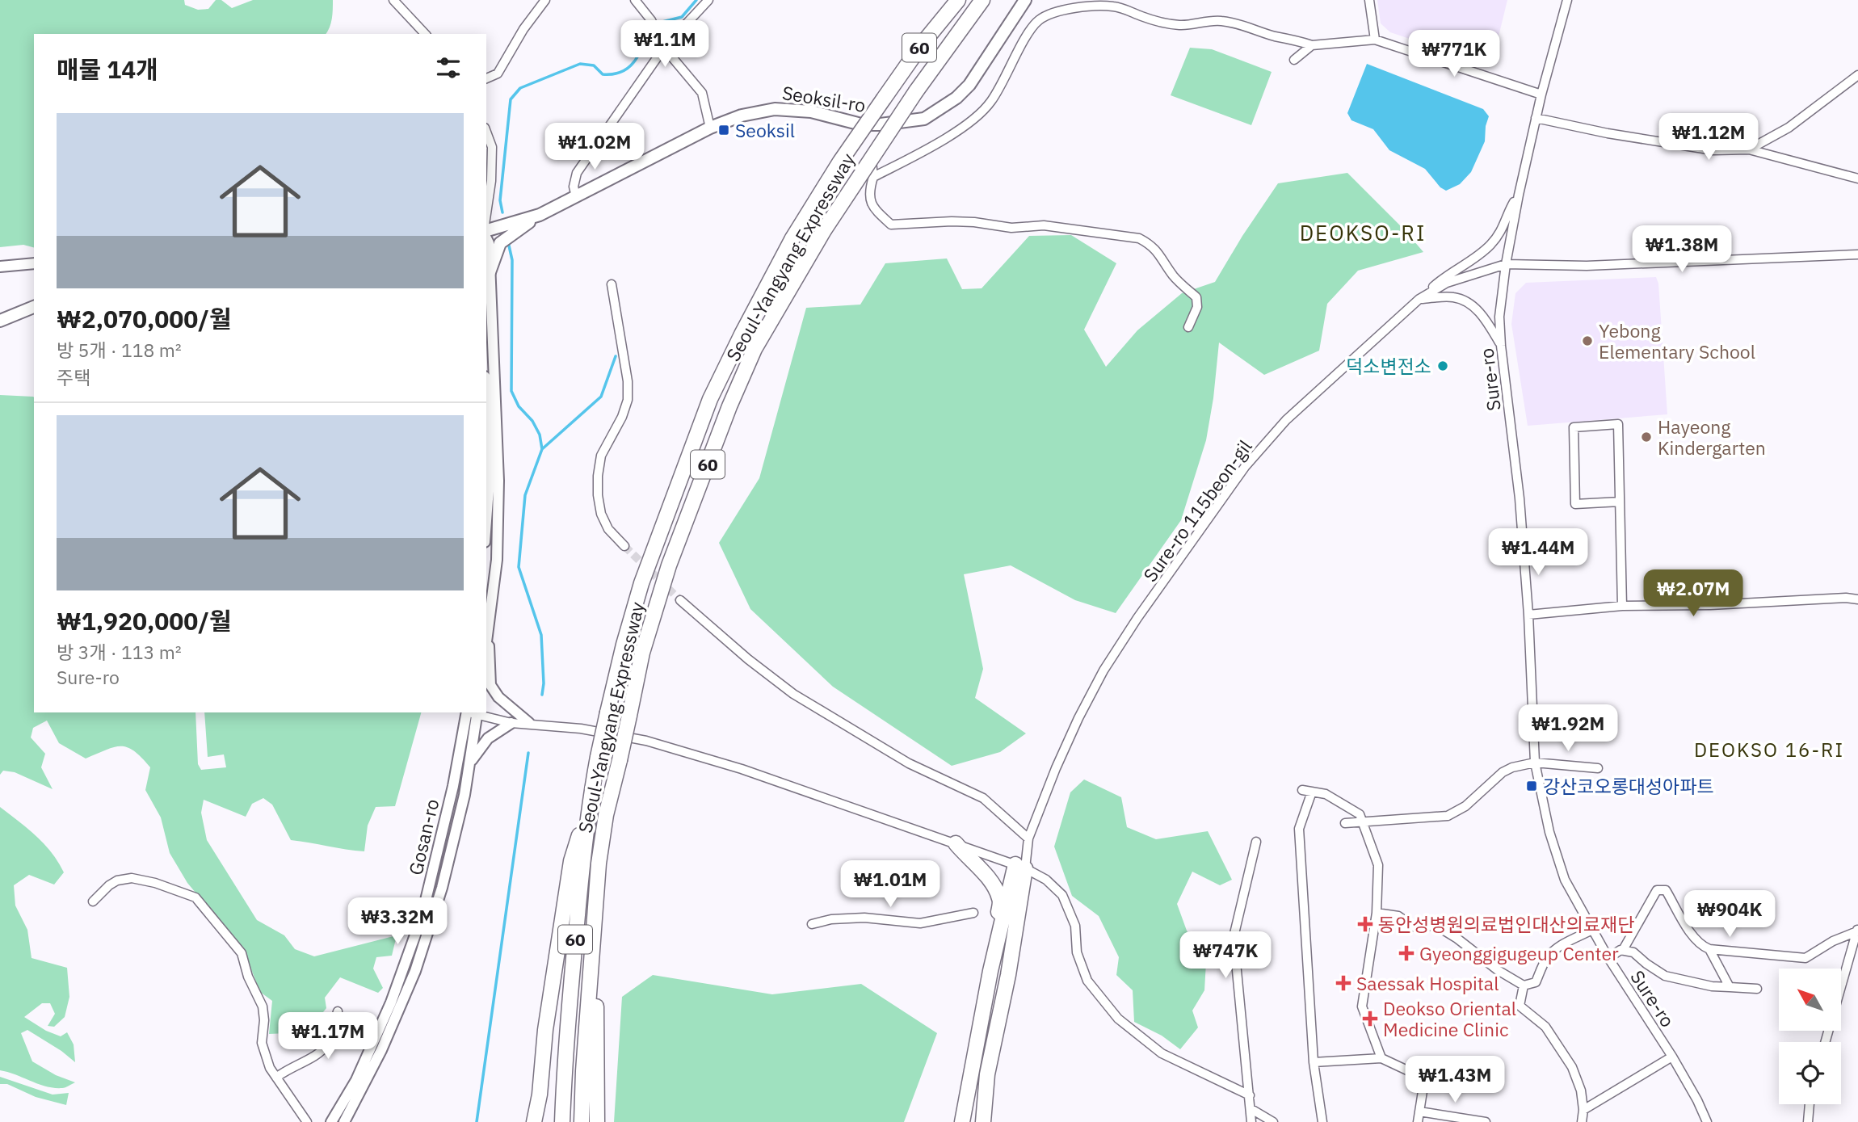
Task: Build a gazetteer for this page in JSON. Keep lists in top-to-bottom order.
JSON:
{
  "streets": {
    "highway": ["60", "Seoul-Yangyang Expressway"],
    "main road": ["Seoksil-ro"],
    "street": ["Sure-ro", "Sure-ro 115beon-gil", "Gosan-ro"]
  },
  "crossings": [
    ["Sure-ro", "Sure-ro 115beon-gil"]
  ],
  "districts": ["DEOKSO-RI", "DEOKSO 16-RI"],
  "places": {
    "transit": ["Seoksil", "강산코오롱대성아파트"],
    "other": ["Yebong Elementary School", "덕소변전소", "Hayeong Kindergarten"],
    "health": [
      "동안성병원의료법인대산의료재단",
      "Gyeonggigugeup Center",
      "Saessak Hospital",
      "Deokso Oriental Medicine Clinic"
    ]
  },
  "north": "top left",
  "page": {
    "price": [
      "₩1.1M",
      "₩771K",
      "₩1.12M",
      "₩1.02M",
      "₩1.38M",
      "₩1.44M",
      "₩2.07M",
      "₩1.92M",
      "₩1.01M",
      "₩904K",
      "₩3.32M",
      "₩747K",
      "₩1.17M",
      "₩1.43M"
    ],
    "heading": "매물 14개",
    "list": [
      {
        "name": "₩2,070,000/월",
        "note": "방 5개 · 118 m² · 주택"
      },
      {
        "name": "₩1,920,000/월",
        "note": "방 3개 · 113 m² · Sure-ro"
      }
    ]
  }
}
